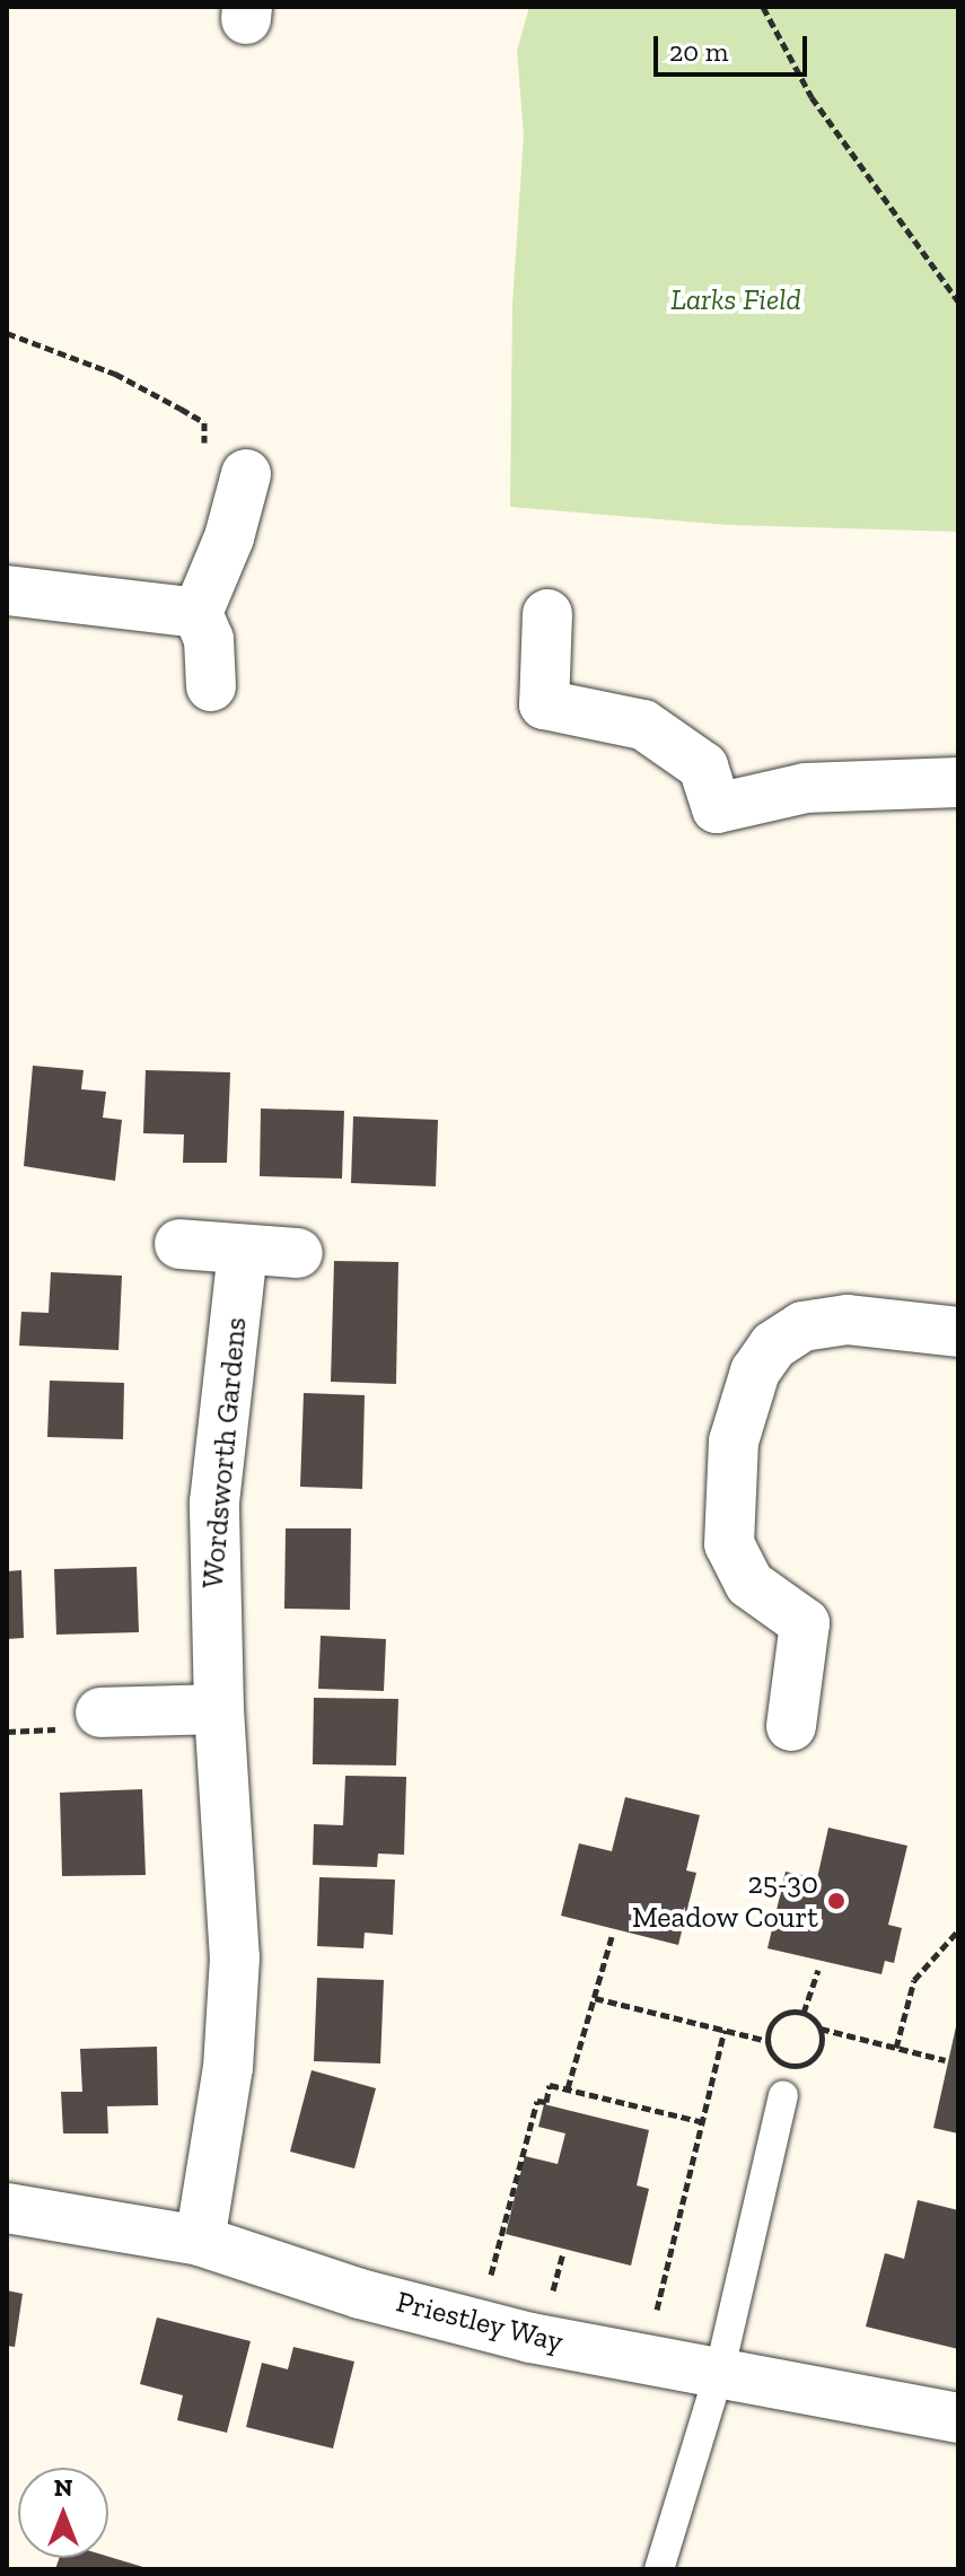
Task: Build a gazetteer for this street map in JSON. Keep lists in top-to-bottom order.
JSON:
{
  "streets": {
    "street": ["Wordsworth Gardens", "Priestley Way"]
  },
  "crossings": [
    ["Wordsworth Gardens", "Priestley Way"]
  ],
  "parks": ["Larks Field"],
  "places": ["25-30 Meadow Court"],
  "scale_bar": "20 m",
  "north": "top"
}
